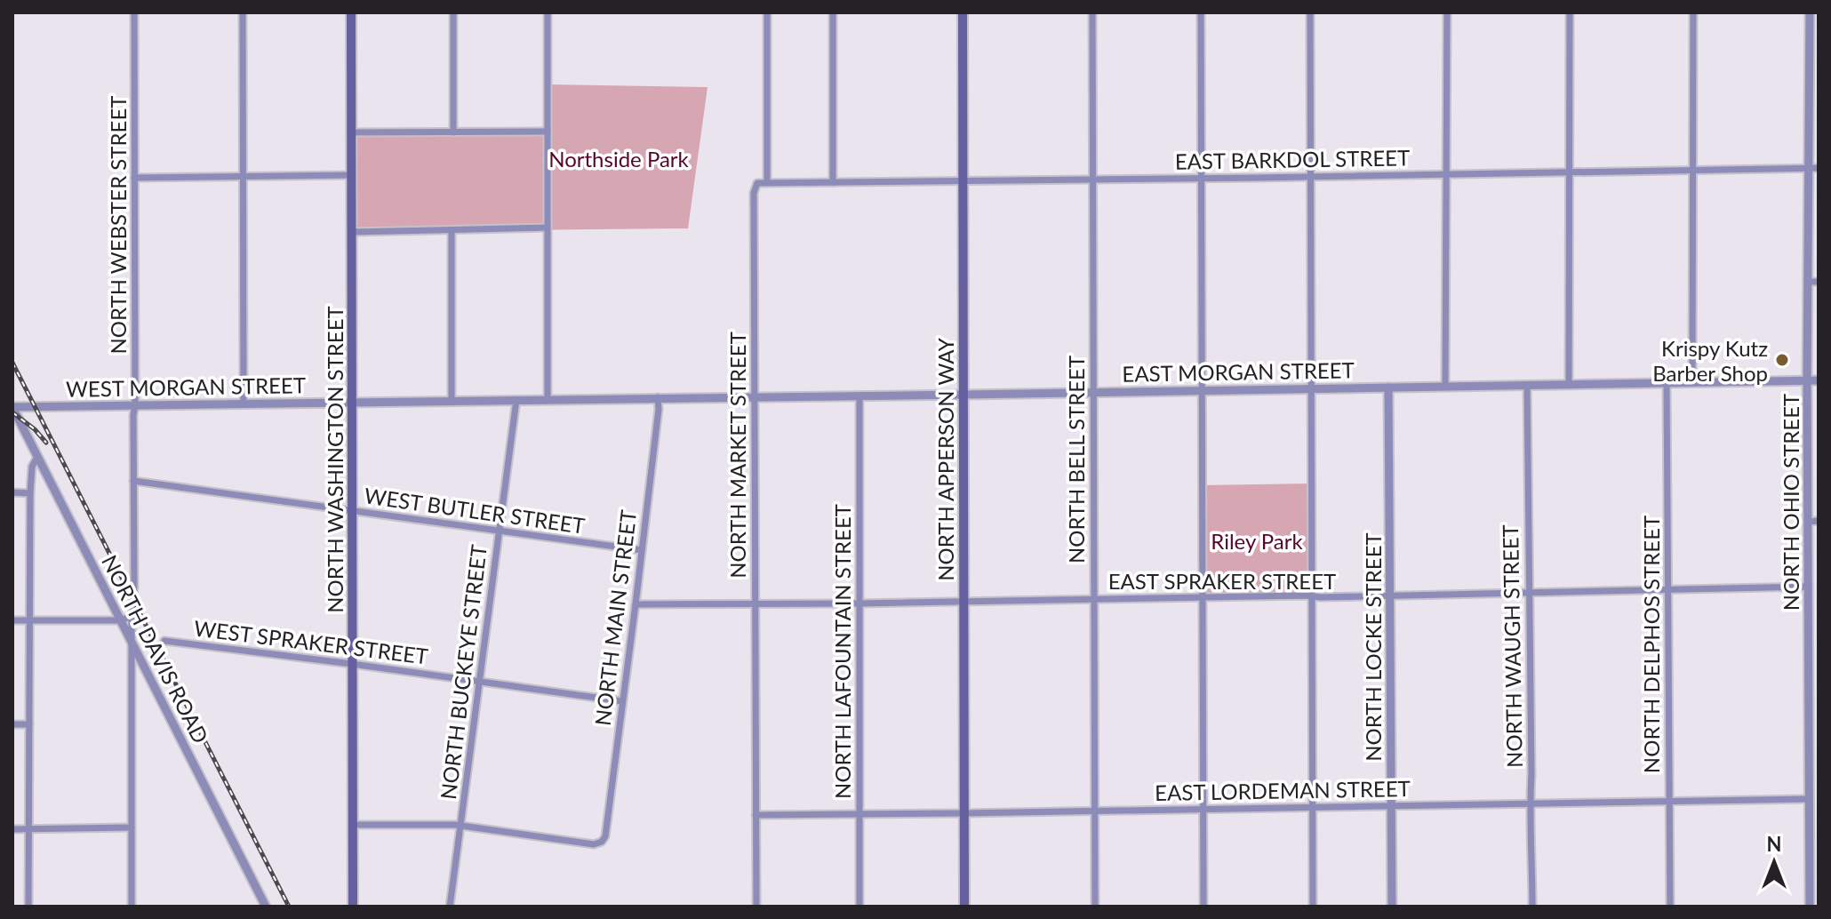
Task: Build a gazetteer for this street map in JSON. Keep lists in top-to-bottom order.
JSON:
{
  "streets": {
    "main road": ["NORTH WASHINGTON STREET", "NORTH APPERSON WAY"],
    "street": [
      "EAST BARKDOL STREET",
      "NORTH WEBSTER STREET",
      "EAST MORGAN STREET",
      "WEST MORGAN STREET",
      "NORTH MARKET STREET",
      "NORTH BELL STREET",
      "NORTH OHIO STREET",
      "WEST BUTLER STREET",
      "EAST SPRAKER STREET",
      "NORTH MAIN STREET",
      "WEST SPRAKER STREET",
      "NORTH DELPHOS STREET",
      "NORTH WAUGH STREET",
      "NORTH LOCKE STREET",
      "NORTH DAVIS ROAD",
      "NORTH LAFOUNTAIN STREET",
      "NORTH BUCKEYE STREET",
      "EAST LORDEMAN STREET"
    ]
  },
  "crossings": [
    ["EAST BARKDOL STREET", "NORTH MARKET STREET"],
    ["EAST BARKDOL STREET", "NORTH APPERSON WAY"],
    ["EAST BARKDOL STREET", "NORTH BELL STREET"],
    ["EAST BARKDOL STREET", "NORTH OHIO STREET"],
    ["NORTH WEBSTER STREET", "WEST MORGAN STREET"],
    ["NORTH WEBSTER STREET", "WEST BUTLER STREET"],
    ["NORTH WEBSTER STREET", "NORTH DAVIS ROAD"],
    ["EAST MORGAN STREET", "WEST MORGAN STREET"],
    ["EAST MORGAN STREET", "NORTH MARKET STREET"],
    ["EAST MORGAN STREET", "NORTH APPERSON WAY"],
    ["EAST MORGAN STREET", "NORTH BELL STREET"],
    ["EAST MORGAN STREET", "NORTH OHIO STREET"],
    ["EAST MORGAN STREET", "NORTH MAIN STREET"],
    ["EAST MORGAN STREET", "NORTH DELPHOS STREET"],
    ["EAST MORGAN STREET", "NORTH WAUGH STREET"],
    ["EAST MORGAN STREET", "NORTH LOCKE STREET"],
    ["EAST MORGAN STREET", "NORTH LAFOUNTAIN STREET"],
    ["WEST MORGAN STREET", "NORTH WASHINGTON STREET"],
    ["WEST MORGAN STREET", "NORTH MAIN STREET"],
    ["WEST MORGAN STREET", "NORTH DAVIS ROAD"],
    ["WEST MORGAN STREET", "NORTH BUCKEYE STREET"],
    ["NORTH MARKET STREET", "EAST SPRAKER STREET"],
    ["NORTH MARKET STREET", "EAST LORDEMAN STREET"],
    ["NORTH WASHINGTON STREET", "WEST BUTLER STREET"],
    ["NORTH WASHINGTON STREET", "WEST SPRAKER STREET"],
    ["NORTH APPERSON WAY", "EAST SPRAKER STREET"],
    ["NORTH APPERSON WAY", "EAST LORDEMAN STREET"],
    ["NORTH BELL STREET", "EAST SPRAKER STREET"],
    ["NORTH BELL STREET", "EAST LORDEMAN STREET"],
    ["NORTH OHIO STREET", "EAST SPRAKER STREET"],
    ["NORTH OHIO STREET", "EAST LORDEMAN STREET"],
    ["WEST BUTLER STREET", "NORTH MAIN STREET"],
    ["WEST BUTLER STREET", "NORTH BUCKEYE STREET"],
    ["EAST SPRAKER STREET", "NORTH MAIN STREET"],
    ["EAST SPRAKER STREET", "NORTH DELPHOS STREET"],
    ["EAST SPRAKER STREET", "NORTH WAUGH STREET"],
    ["EAST SPRAKER STREET", "NORTH LOCKE STREET"],
    ["EAST SPRAKER STREET", "NORTH LAFOUNTAIN STREET"],
    ["NORTH MAIN STREET", "WEST SPRAKER STREET"],
    ["NORTH MAIN STREET", "NORTH BUCKEYE STREET"],
    ["WEST SPRAKER STREET", "NORTH BUCKEYE STREET"],
    ["NORTH DELPHOS STREET", "EAST LORDEMAN STREET"],
    ["NORTH WAUGH STREET", "EAST LORDEMAN STREET"],
    ["NORTH LOCKE STREET", "EAST LORDEMAN STREET"],
    ["NORTH LAFOUNTAIN STREET", "EAST LORDEMAN STREET"]
  ],
  "parks": ["Northside Park", "Riley Park"],
  "places": ["Krispy Kutz Barber Shop"],
  "north": "top"
}
